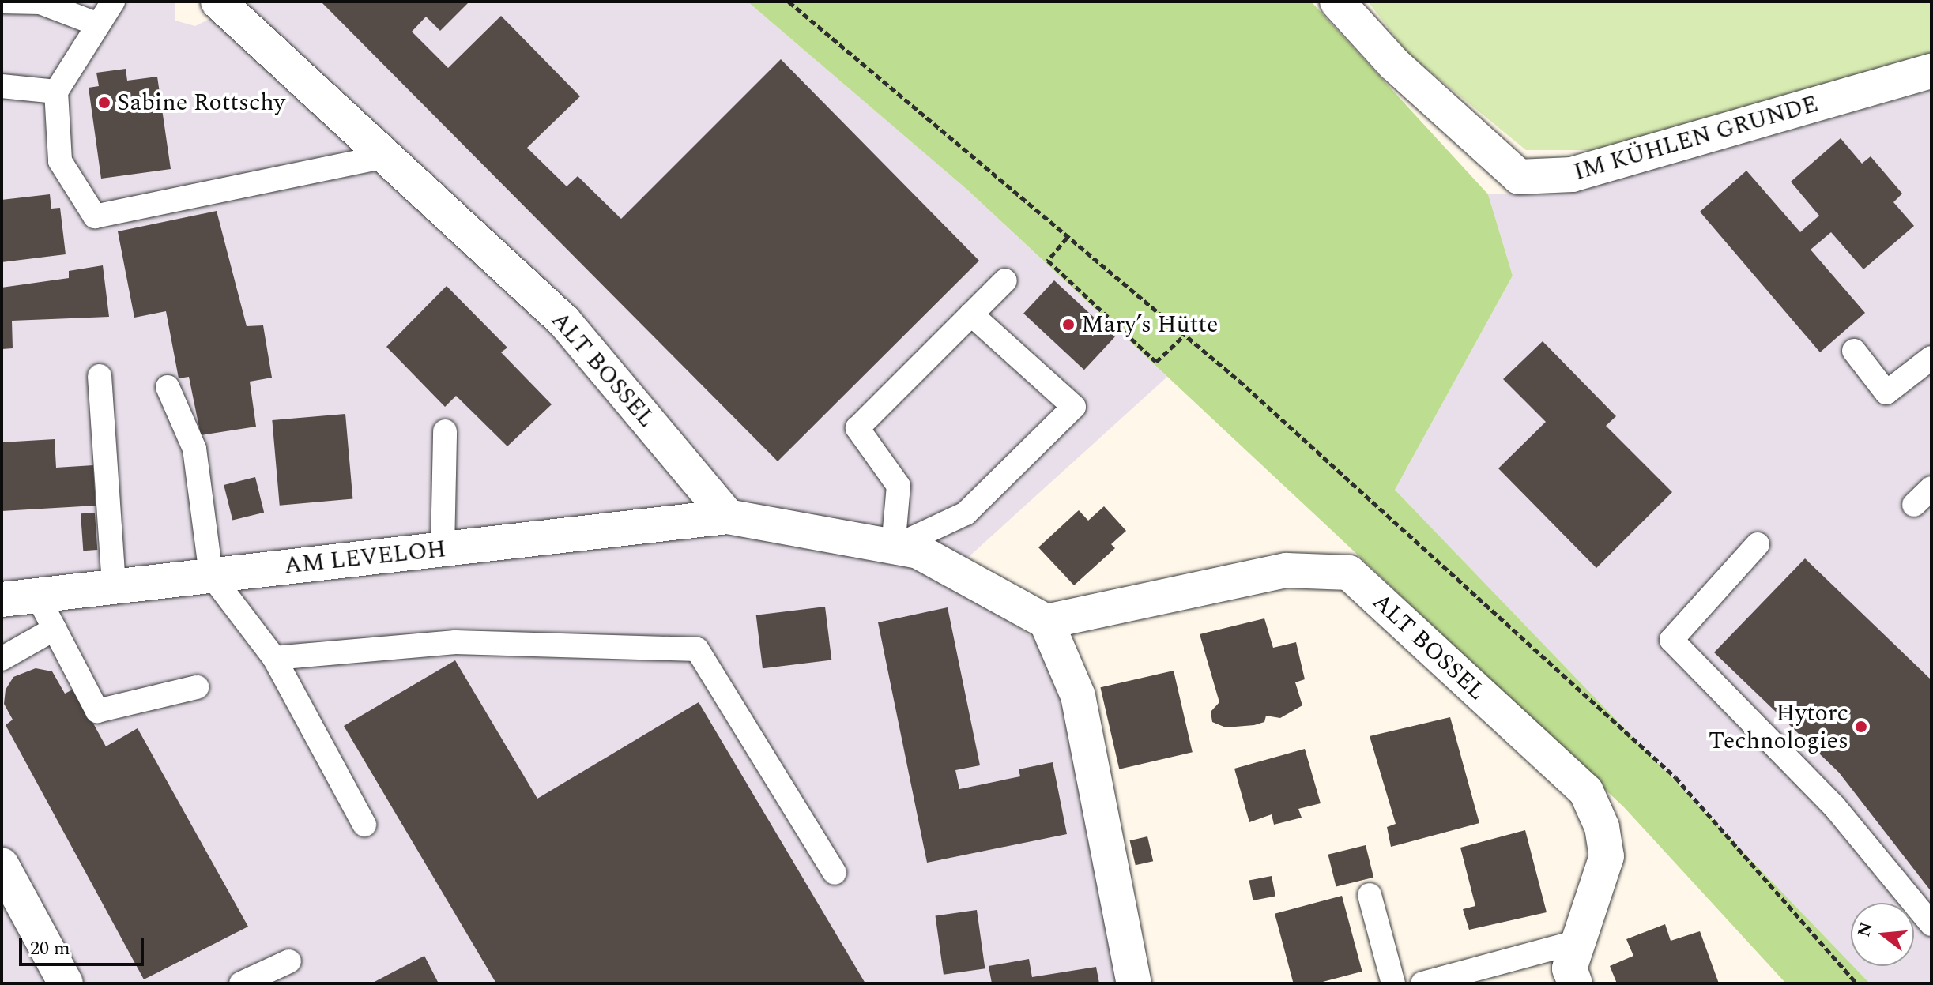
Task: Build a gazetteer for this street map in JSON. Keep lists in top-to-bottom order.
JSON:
{
  "streets": {
    "street": ["IM KÜHLEN GRUNDE", "ALT BOSSEL", "AM LEVELOH"]
  },
  "crossings": [
    ["ALT BOSSEL", "AM LEVELOH"]
  ],
  "places": ["Sabine Rottschy", "Mary’s Hütte", "Hytorc Technologies"],
  "scale_bar": "20 m",
  "north": "left"
}
